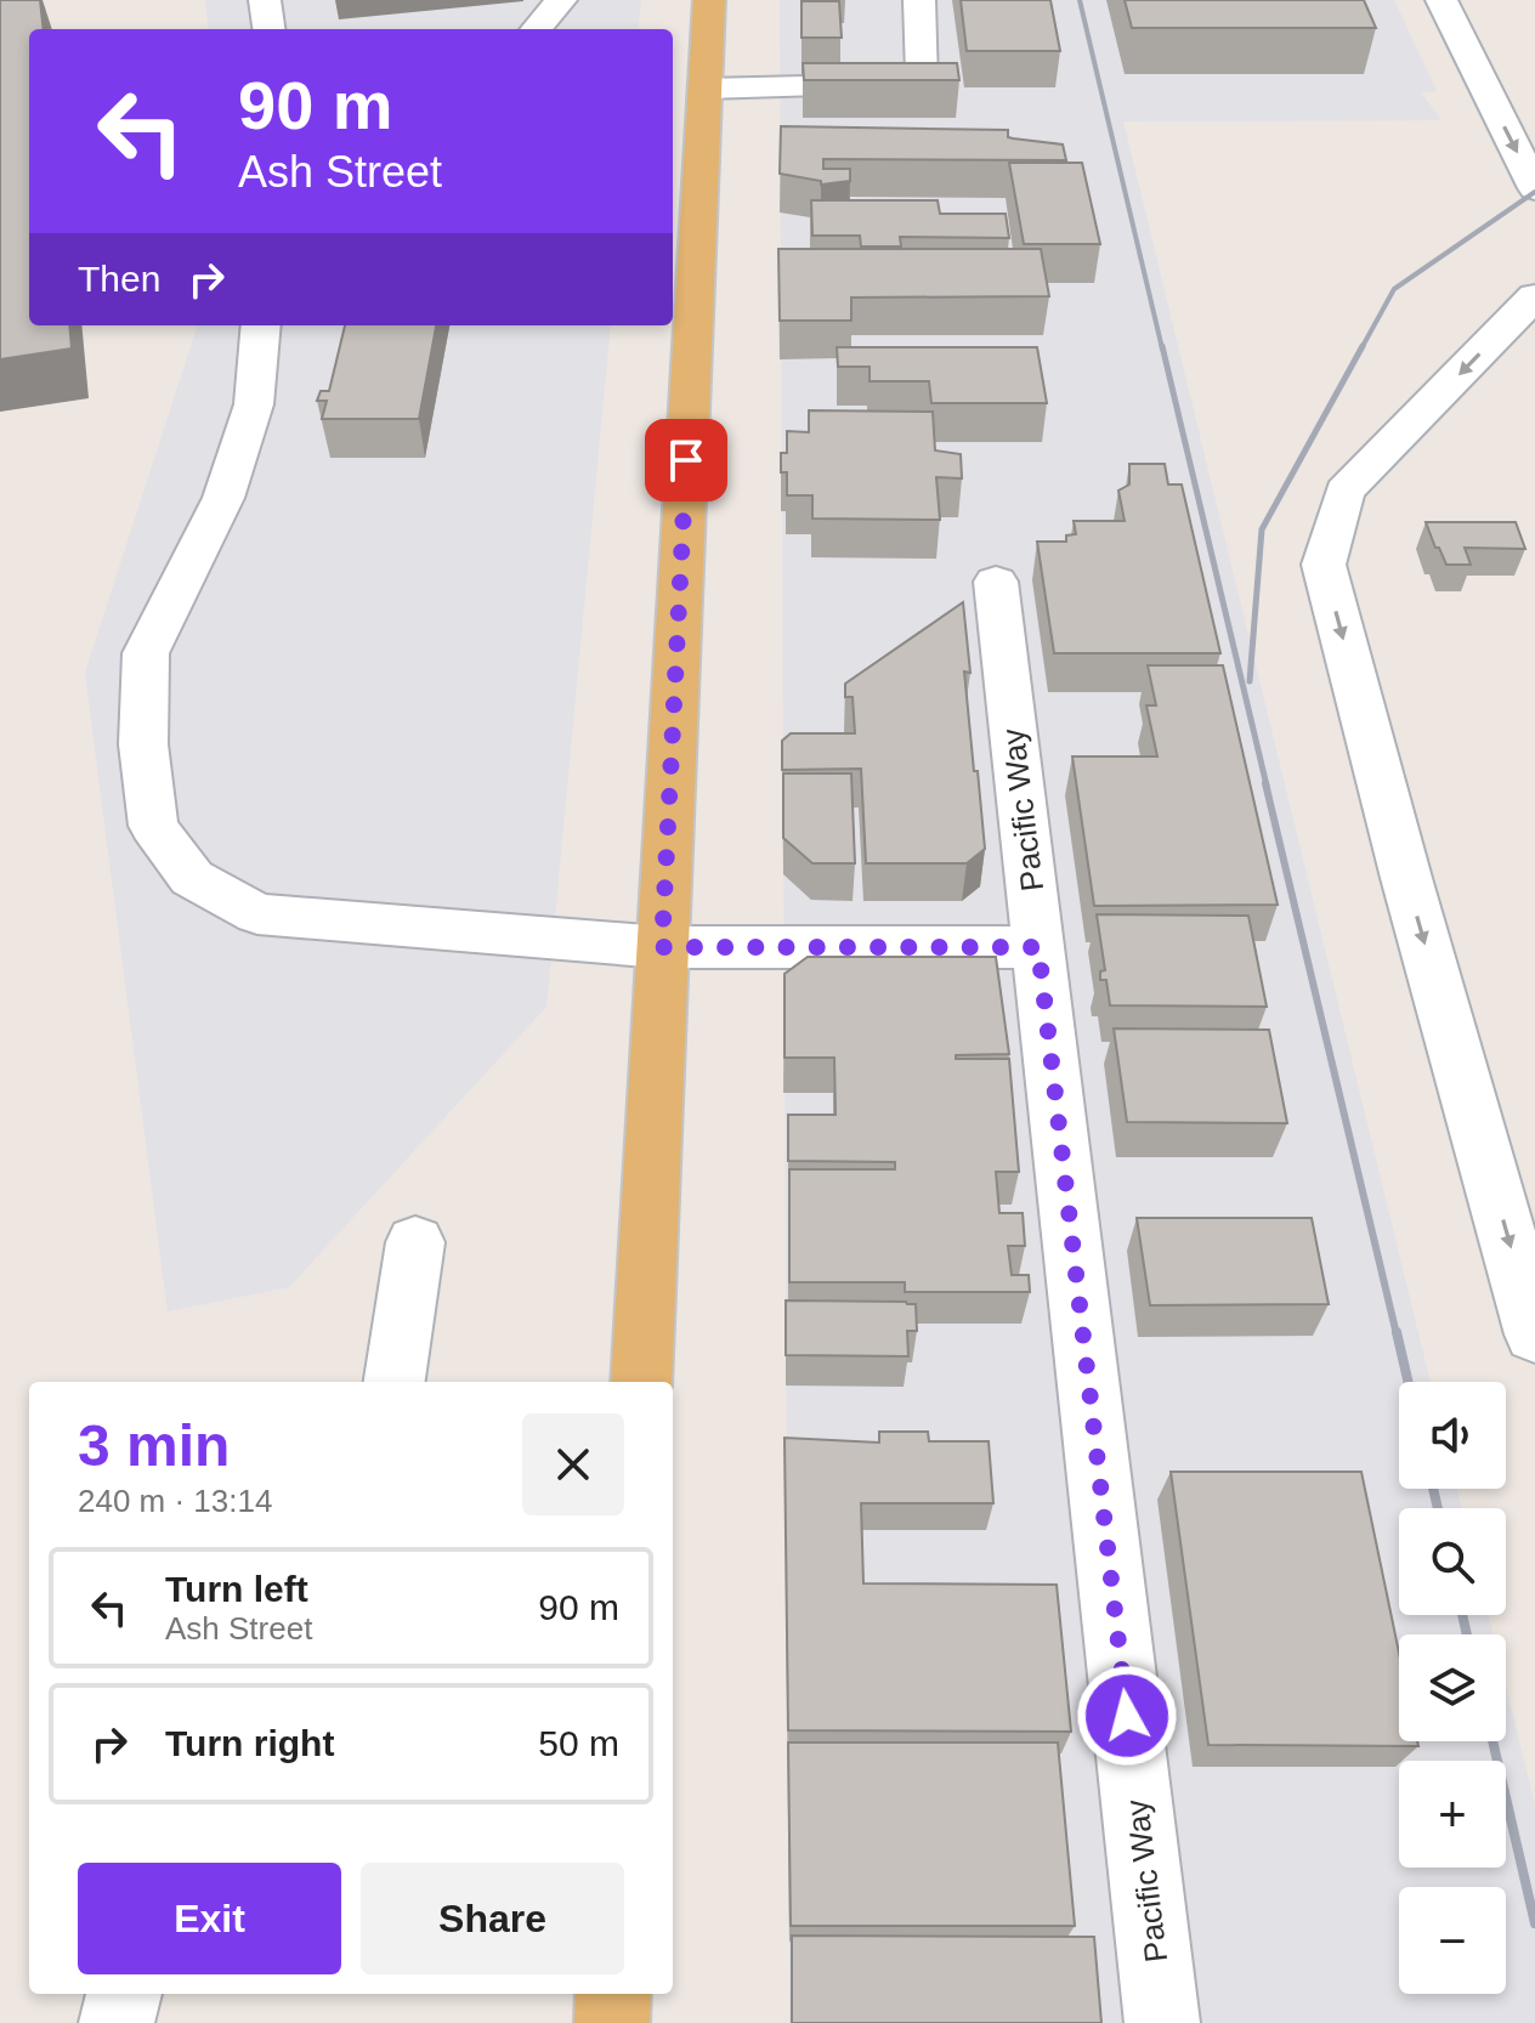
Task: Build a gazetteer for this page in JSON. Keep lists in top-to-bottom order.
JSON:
{
  "streets": {
    "street": ["Pacific Way"]
  },
  "page": {
    "turn": ["90 m", "Ash Street"],
    "then": "Then",
    "map_buttons": ["+", "−"],
    "heading": ["3 min", "240 m · 13:14"],
    "list": [
      {
        "name": "Turn left",
        "note": "Ash Street",
        "value": "90 m"
      },
      {
        "name": "Turn right",
        "value": "50 m"
      }
    ],
    "buttons": ["Exit", "Share"]
  }
}
